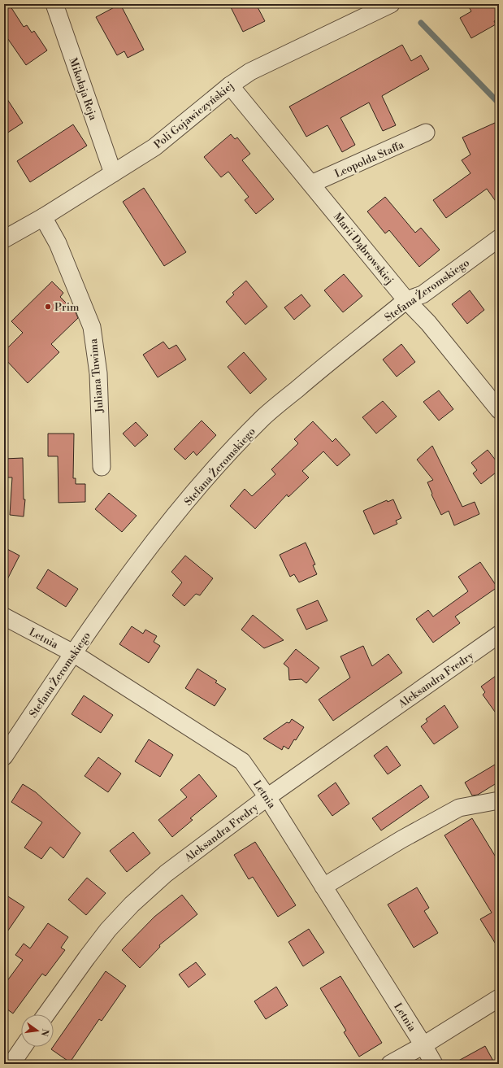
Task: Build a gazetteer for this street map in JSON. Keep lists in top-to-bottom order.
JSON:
{
  "streets": {
    "street": [
      "Mikołaja Reja",
      "Poli Gojawiczyńskiej",
      "Leopolda Staffa",
      "Marii Dąbrowskiej",
      "Stefana Żeromskiego",
      "Juliana Tuwima",
      "Letnia",
      "Aleksandra Fredry"
    ]
  },
  "crossings": [
    ["Mikołaja Reja", "Poli Gojawiczyńskiej"],
    ["Poli Gojawiczyńskiej", "Marii Dąbrowskiej"],
    ["Poli Gojawiczyńskiej", "Juliana Tuwima"],
    ["Leopolda Staffa", "Marii Dąbrowskiej"],
    ["Marii Dąbrowskiej", "Stefana Żeromskiego"],
    ["Stefana Żeromskiego", "Letnia"],
    ["Letnia", "Aleksandra Fredry"]
  ],
  "places": ["Prim"],
  "north": "right"
}
